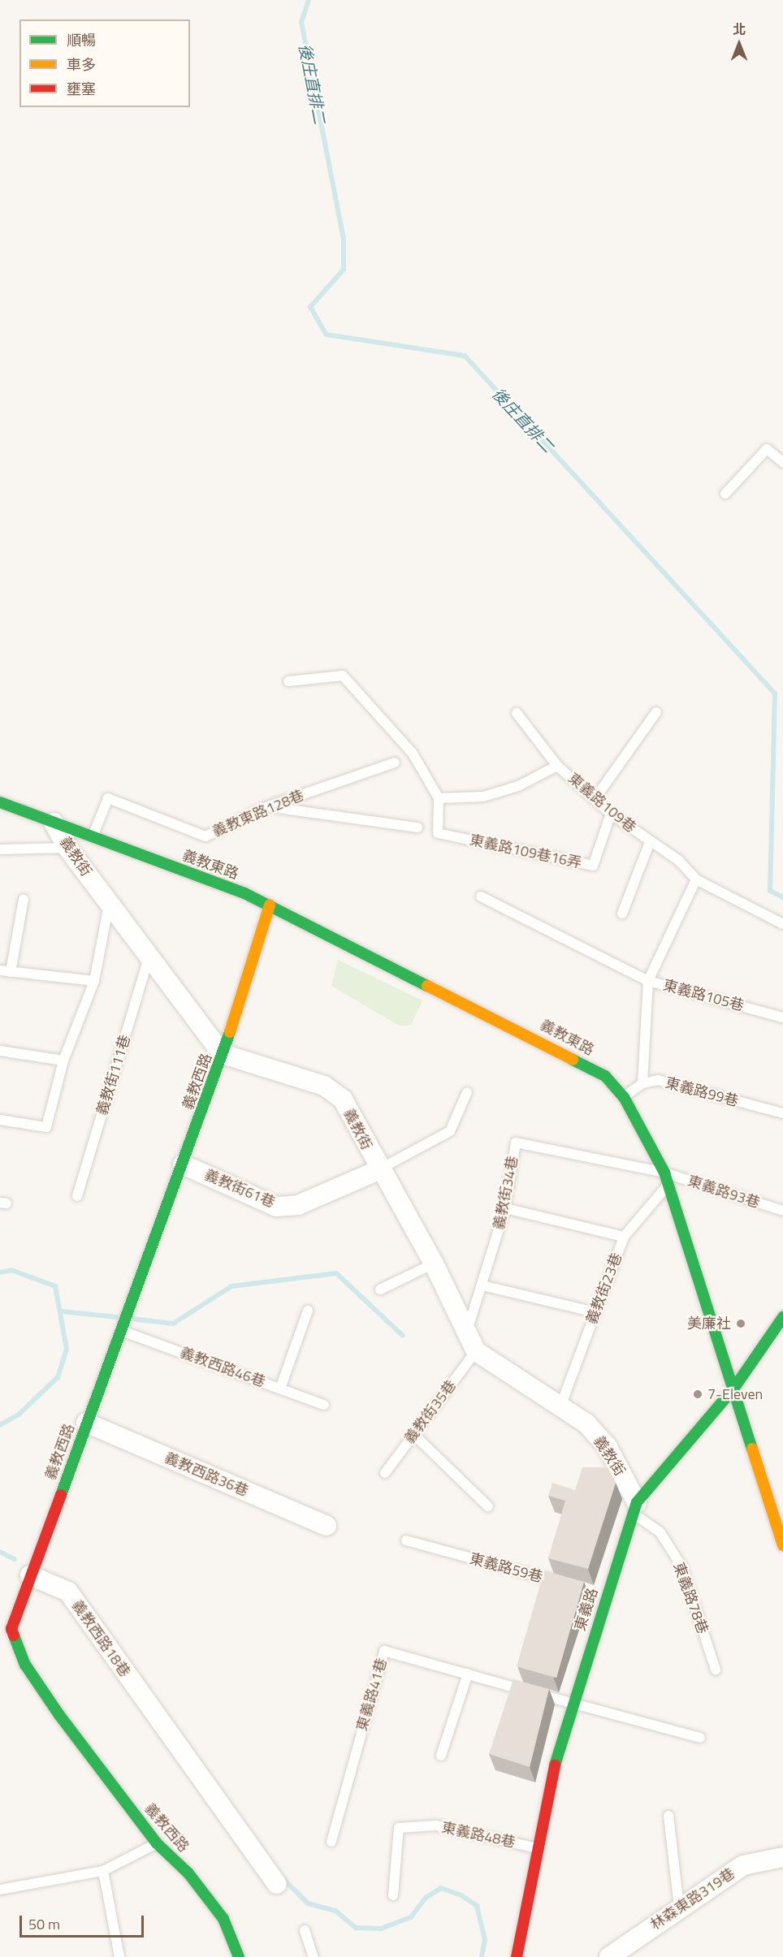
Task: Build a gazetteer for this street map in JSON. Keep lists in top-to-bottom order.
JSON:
{
  "streets": {
    "street": [
      "義教街",
      "義教東路",
      "義教西路",
      "義教街61巷",
      "義教西路36巷",
      "東義路",
      "義教西路18巷",
      "林森東路319巷"
    ],
    "lane": [
      "東義路109巷",
      "義教東路128巷",
      "東義路109巷16弄",
      "東義路105巷",
      "義教街111巷",
      "東義路99巷",
      "東義路93巷",
      "義教街34巷",
      "義教街23巷",
      "義教西路46巷",
      "義教街35巷",
      "東義路59巷",
      "東義路78巷",
      "東義路41巷",
      "東義路48巷"
    ]
  },
  "crossings": [
    ["東義路109巷", "東義路109巷16弄"],
    ["東義路109巷", "東義路105巷"],
    ["義教東路128巷", "義教東路"],
    ["義教街", "義教東路"],
    ["義教街", "義教街111巷"],
    ["義教街", "義教西路"],
    ["義教街", "義教街61巷"],
    ["義教街", "義教街34巷"],
    ["義教街", "義教街23巷"],
    ["義教街", "義教街35巷"],
    ["義教街", "東義路78巷"],
    ["義教街", "東義路"],
    ["義教東路", "義教西路"],
    ["義教東路", "東義路99巷"],
    ["義教東路", "東義路93巷"],
    ["義教東路", "義教街34巷"],
    ["義教東路", "義教街23巷"],
    ["義教東路", "東義路"],
    ["義教西路", "義教街61巷"],
    ["義教西路", "義教西路46巷"],
    ["義教西路", "義教西路36巷"],
    ["義教西路", "義教西路18巷"],
    ["東義路93巷", "義教街34巷"],
    ["東義路78巷", "東義路"],
    ["東義路", "東義路41巷"],
    ["東義路", "東義路48巷"]
  ],
  "water": ["後庄直排二"],
  "places": ["美廉社", "7-Eleven"],
  "legend": ["順暢", "車多", "壅塞"],
  "scale_bar": "50 m",
  "north": "top"
}
